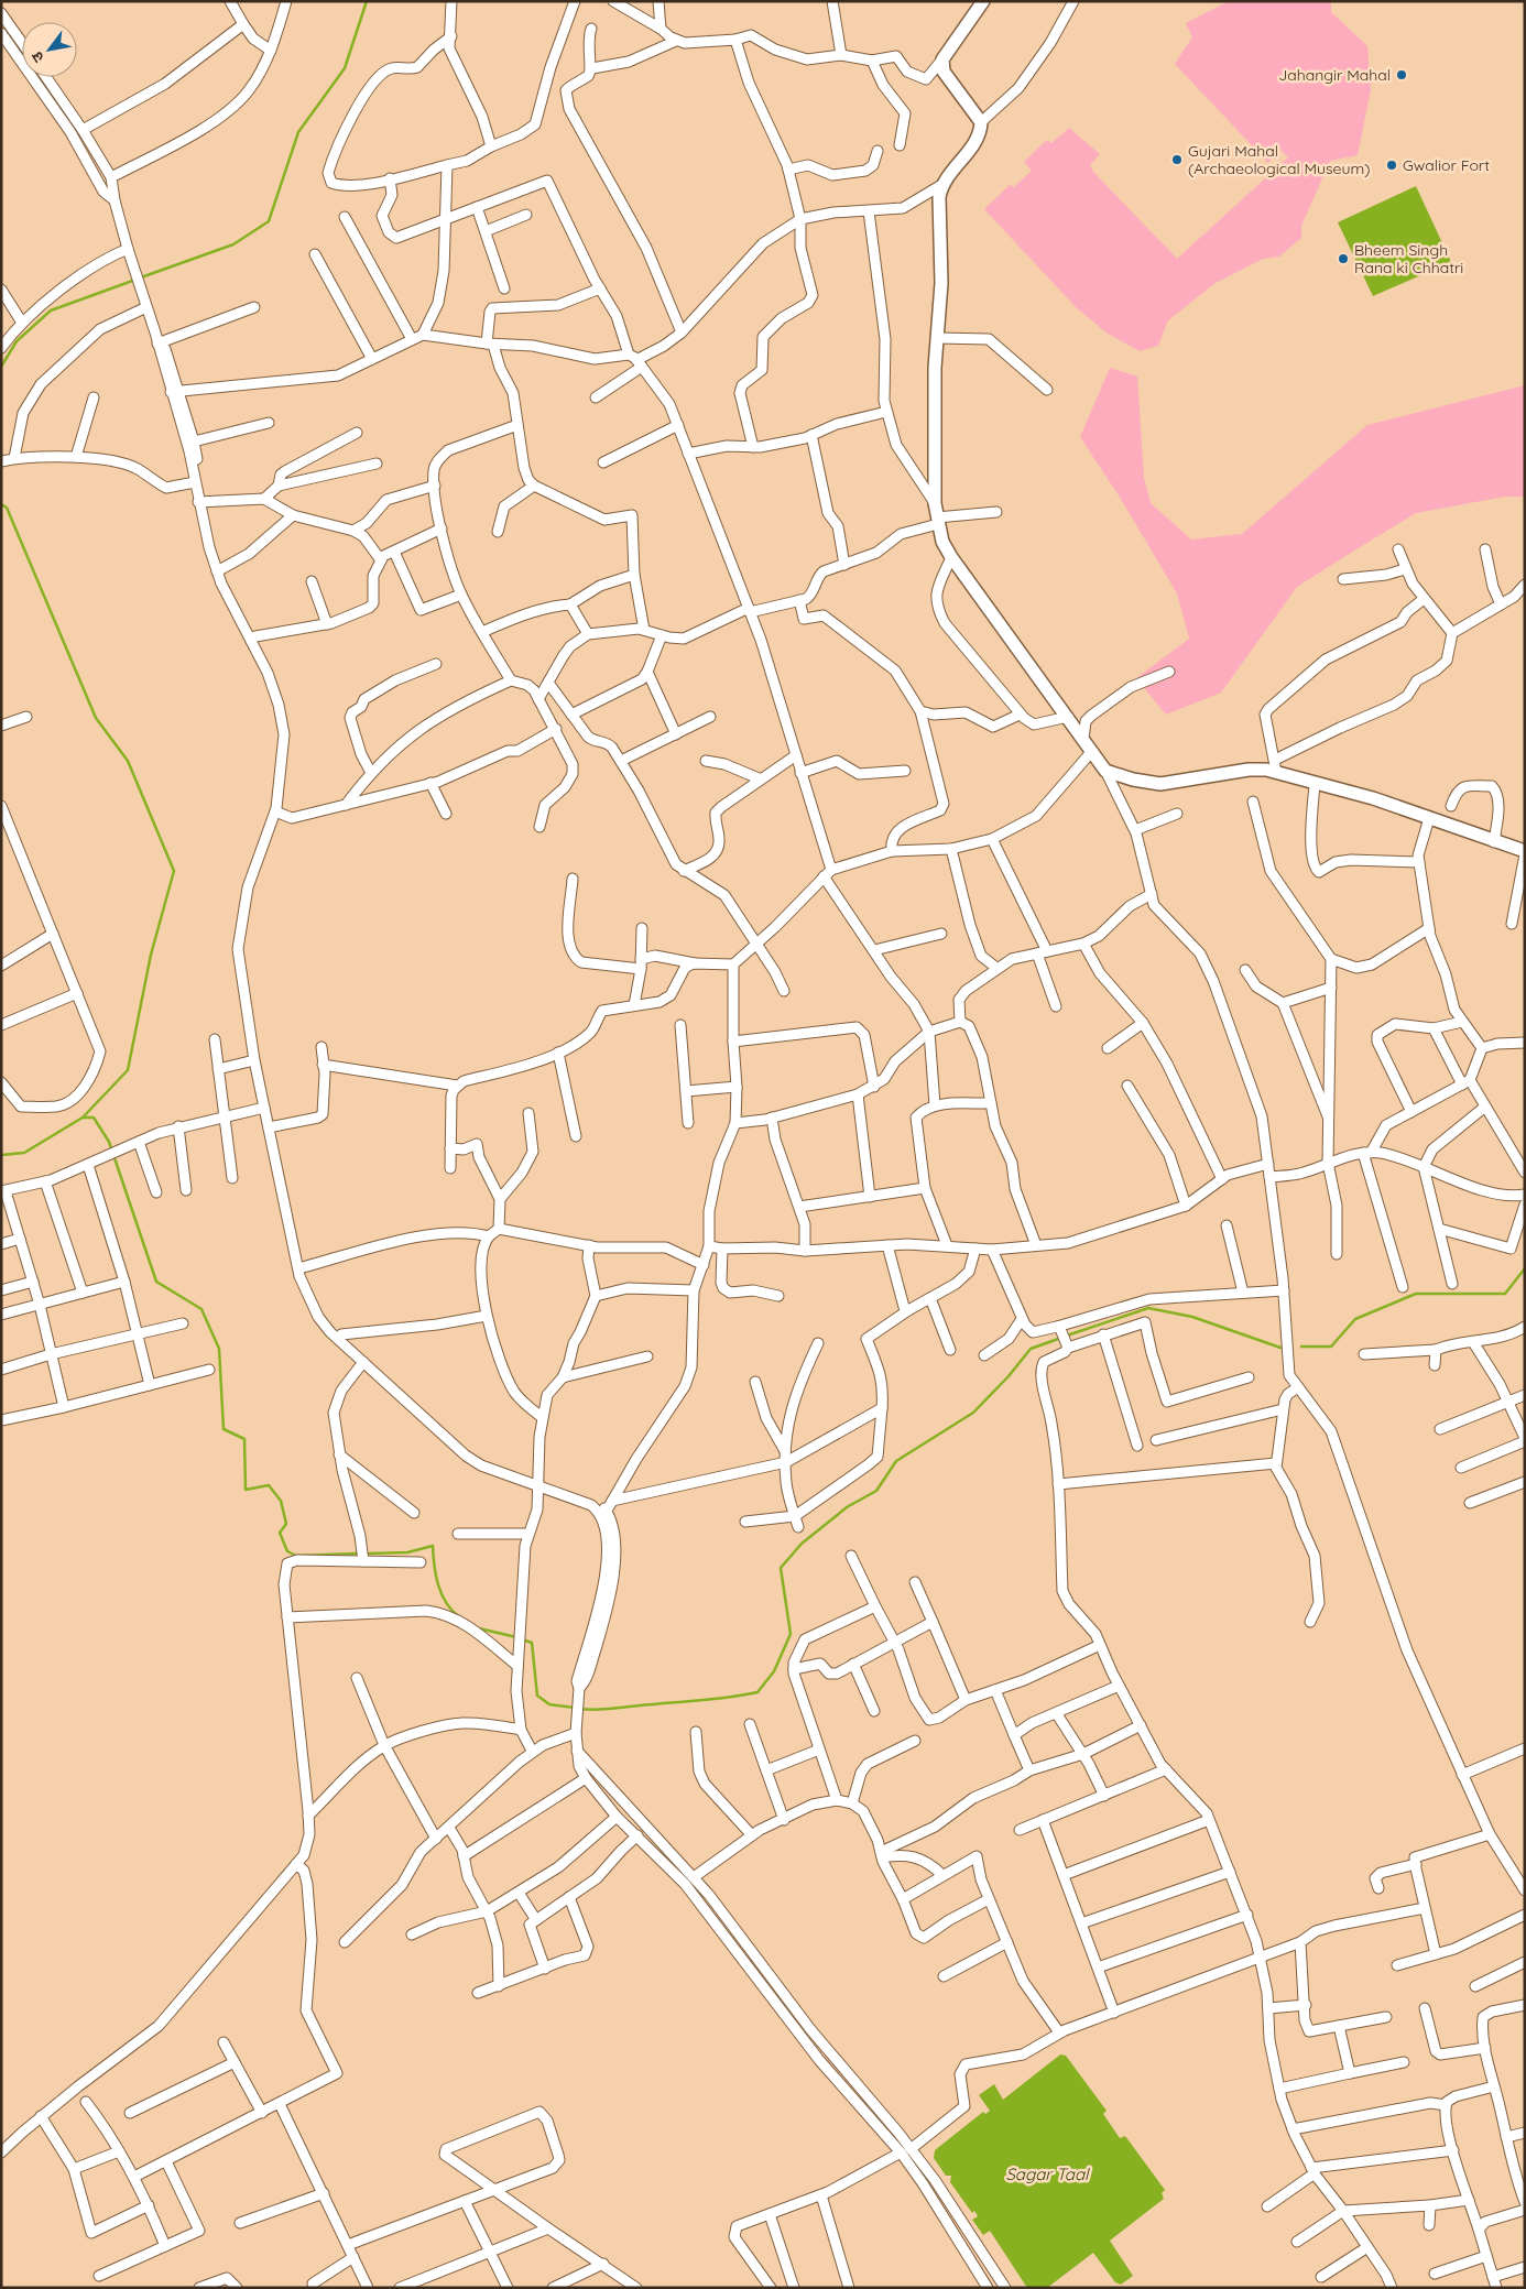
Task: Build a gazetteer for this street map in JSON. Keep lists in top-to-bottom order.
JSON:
{
  "water": ["Sagar Taal"],
  "places": [
    "Jahangir Mahal",
    "Gujari Mahal (Archaeological Museum)",
    "Gwalior Fort",
    "Bheem Singh Rana ki Chhatri"
  ],
  "north": "bottom left"
}
